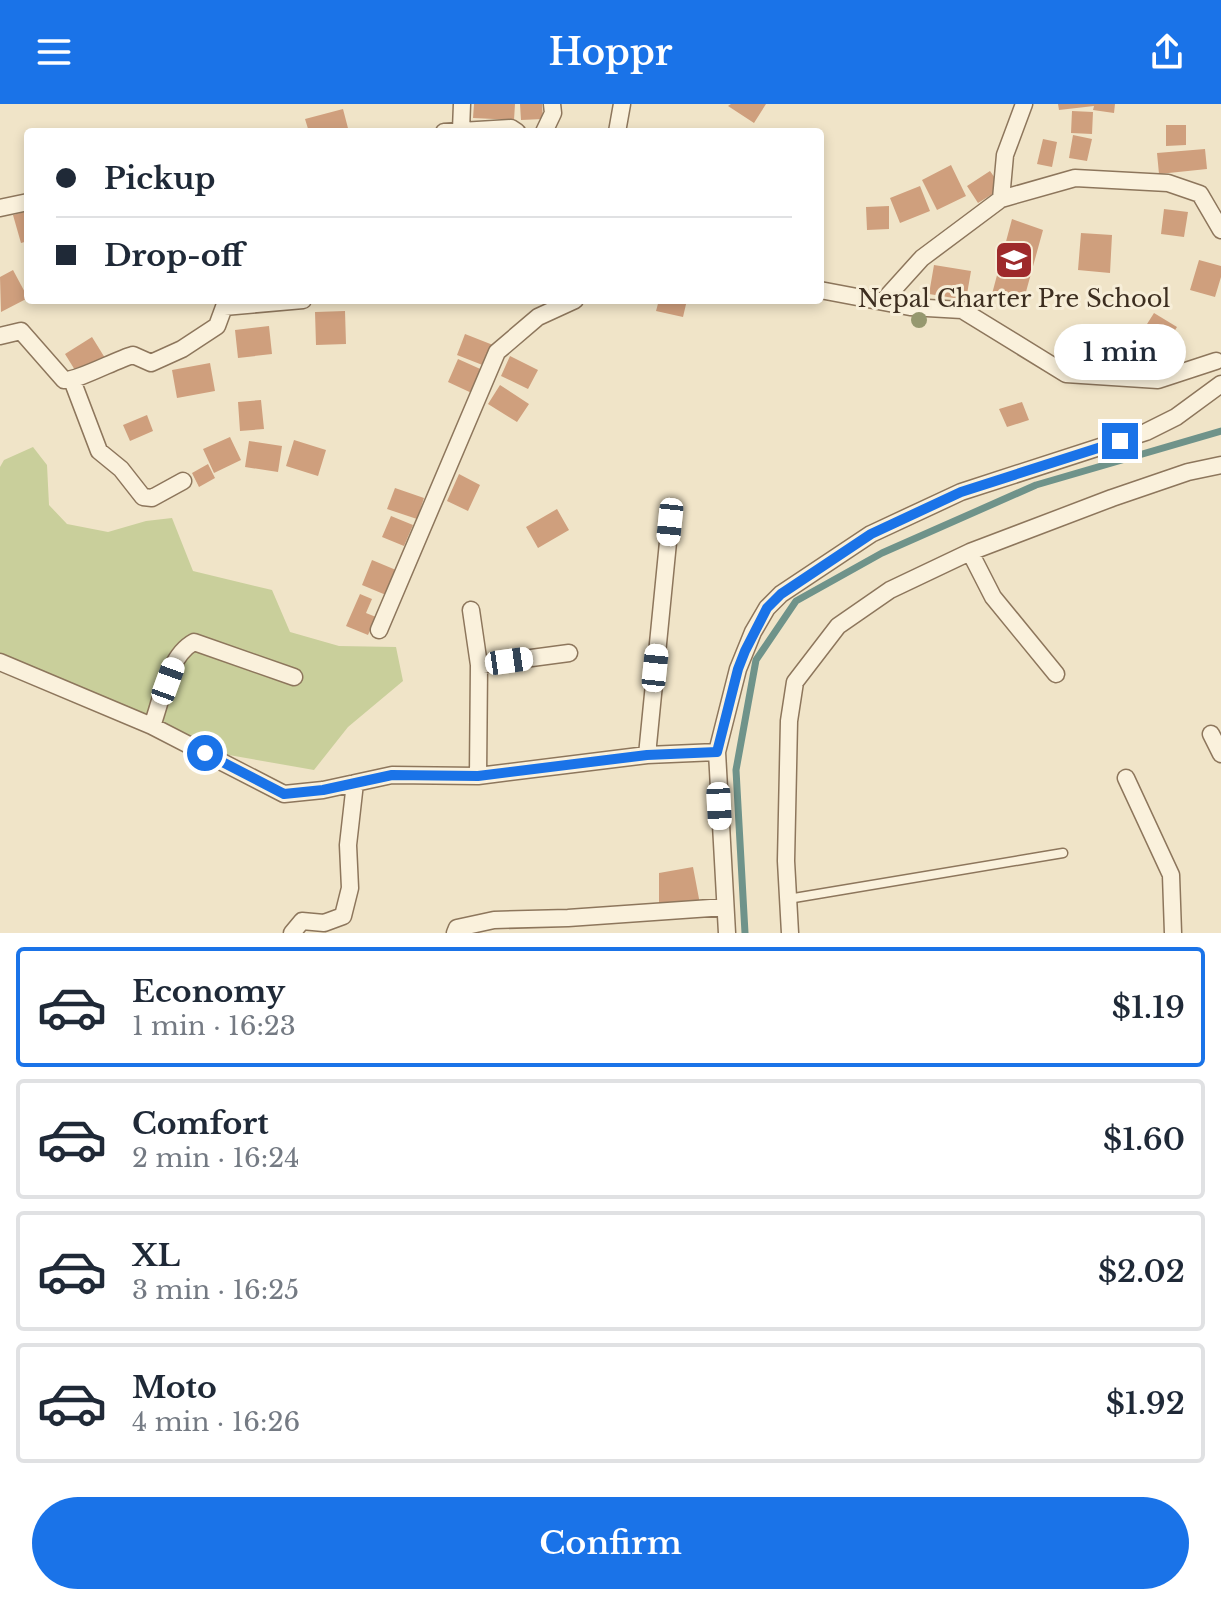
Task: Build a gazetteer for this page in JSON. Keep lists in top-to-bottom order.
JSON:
{
  "places": {
    "school or university": ["Nepal Charter Pre School"]
  },
  "page": {
    "header": "Hoppr",
    "banner": ["Pickup", "Drop-off"],
    "bubble": "1 min",
    "list": [
      {
        "name": "Economy",
        "note": "1 min · 16:23",
        "value": "$1.19"
      },
      {
        "name": "Comfort",
        "note": "2 min · 16:24",
        "value": "$1.60"
      },
      {
        "name": "XL",
        "note": "3 min · 16:25",
        "value": "$2.02"
      },
      {
        "name": "Moto",
        "note": "4 min · 16:26",
        "value": "$1.92"
      }
    ],
    "buttons": "Confirm"
  }
}
